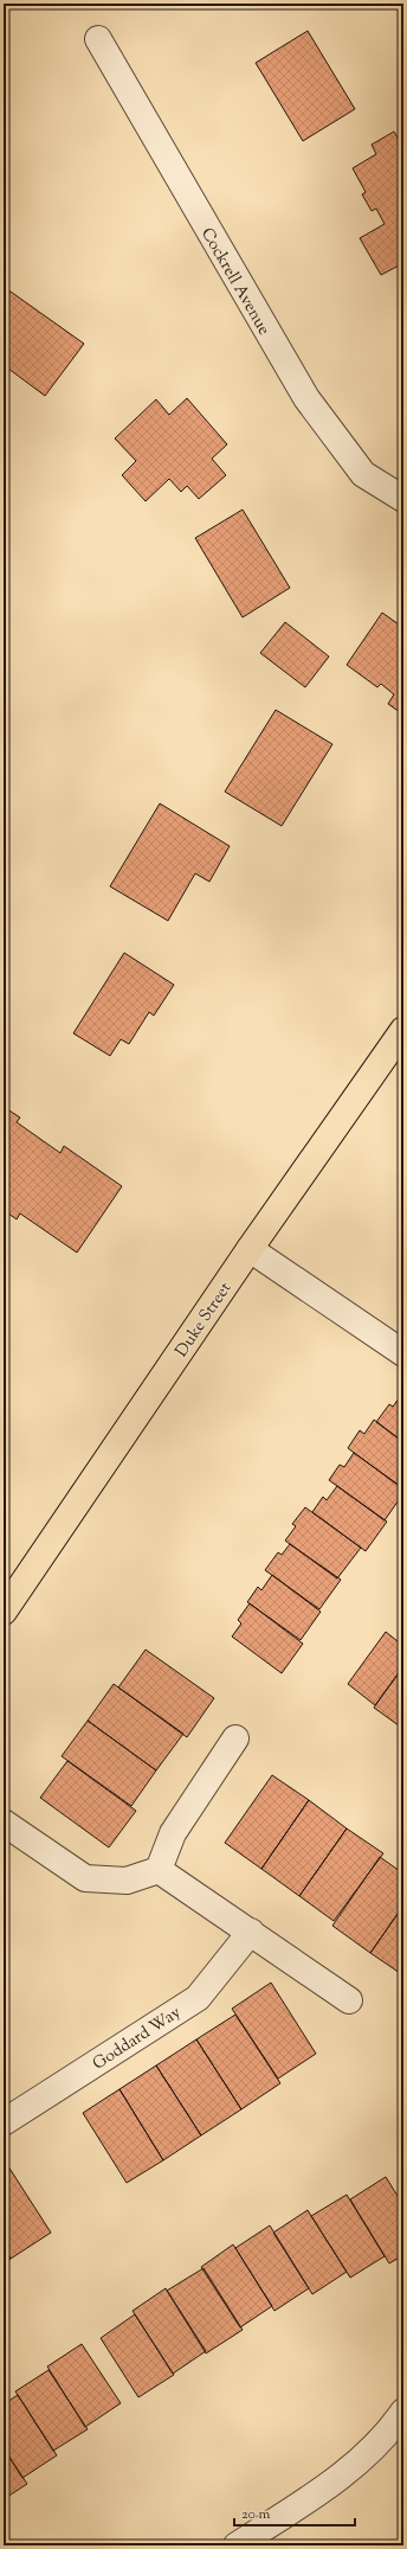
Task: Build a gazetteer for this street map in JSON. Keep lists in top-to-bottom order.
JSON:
{
  "streets": {
    "main road": ["Duke Street"],
    "street": ["Cockrell Avenue", "Goddard Way"]
  },
  "scale_bar": "20 m"
}
